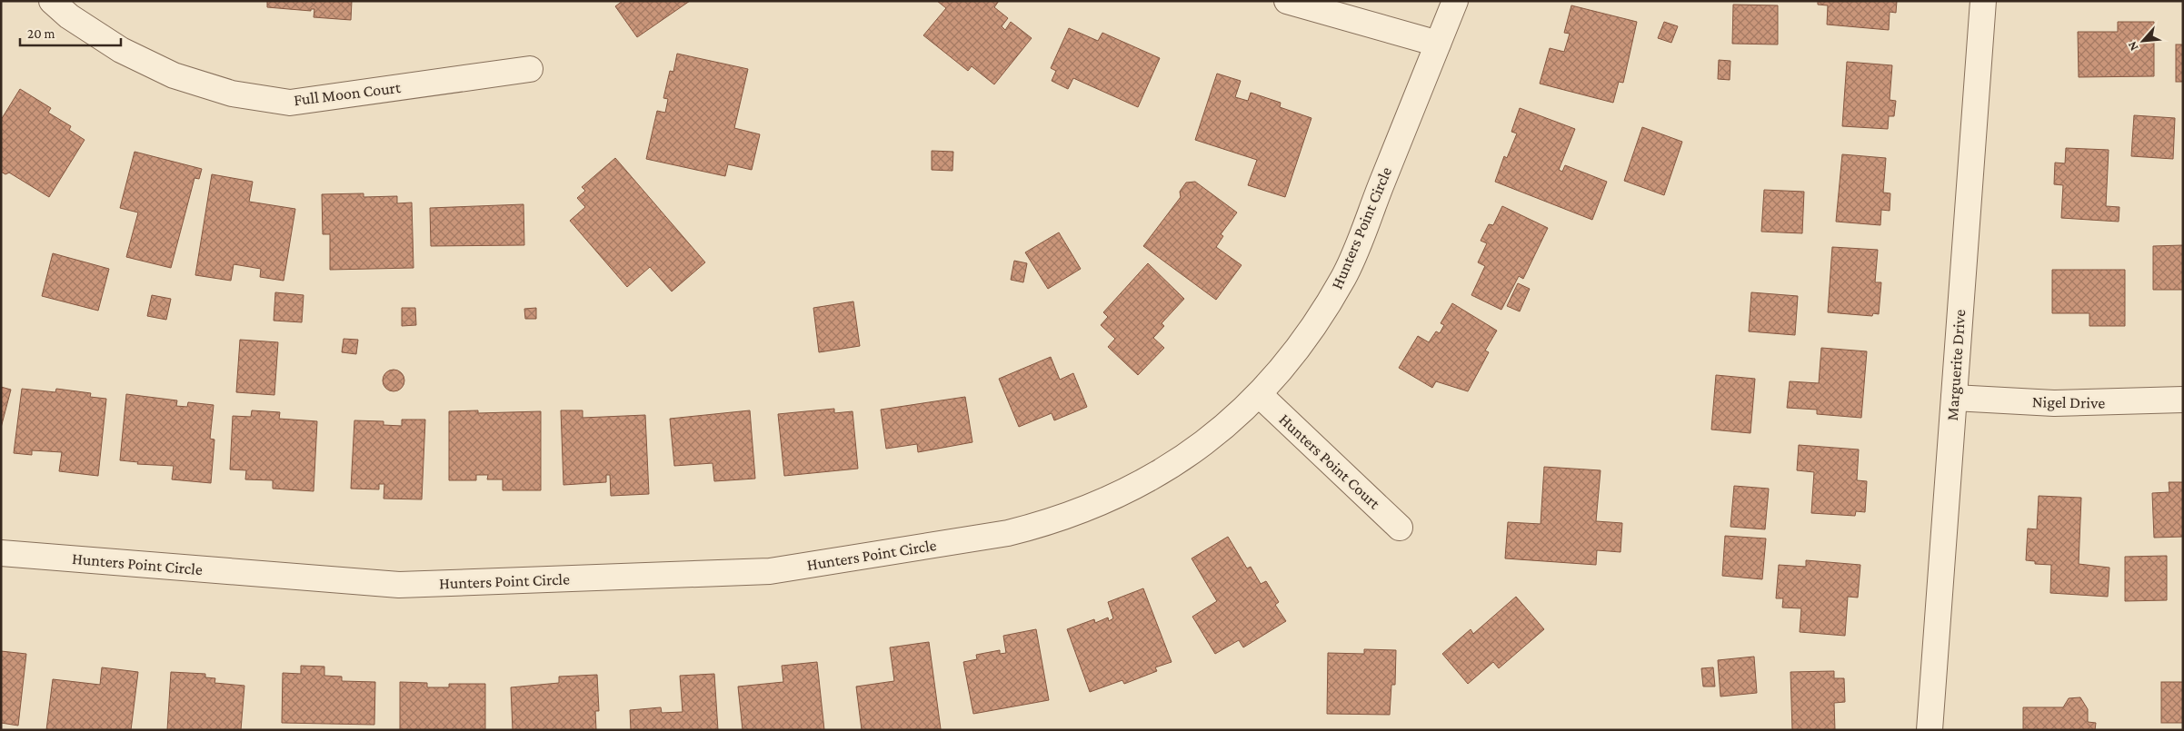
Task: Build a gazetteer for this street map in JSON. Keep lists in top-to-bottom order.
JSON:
{
  "streets": {
    "street": [
      "Full Moon Court",
      "Hunters Point Circle",
      "Marguerite Drive",
      "Nigel Drive",
      "Hunters Point Court"
    ]
  },
  "crossings": [
    ["Hunters Point Circle", "Hunters Point Court"],
    ["Marguerite Drive", "Nigel Drive"]
  ],
  "scale_bar": "20 m",
  "north": "bottom left"
}
